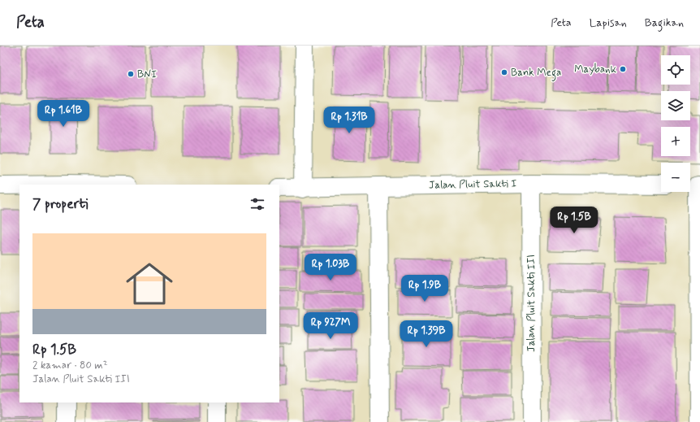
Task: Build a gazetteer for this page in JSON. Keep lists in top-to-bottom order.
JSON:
{
  "streets": {
    "street": ["Jalan Pluit Sakti I", "Jalan Pluit Sakti III"]
  },
  "crossings": [
    ["Jalan Pluit Sakti I", "Jalan Pluit Sakti III"]
  ],
  "places": ["Maybank", "Bank Mega", "BNI"],
  "page": {
    "header": "Peta",
    "nav": ["Peta", "Lapisan", "Bagikan"],
    "map_buttons": ["+", "−"],
    "price": [
      "Rp 1.61B",
      "Rp 1.31B",
      "Rp 1.5B",
      "Rp 1.03B",
      "Rp 1.9B",
      "Rp 927M",
      "Rp 1.39B"
    ],
    "heading": "7 properti",
    "list": [
      {
        "name": "Rp 1.5B",
        "note": "2 kamar · 80 m² · Jalan Pluit Sakti III"
      }
    ]
  }
}
